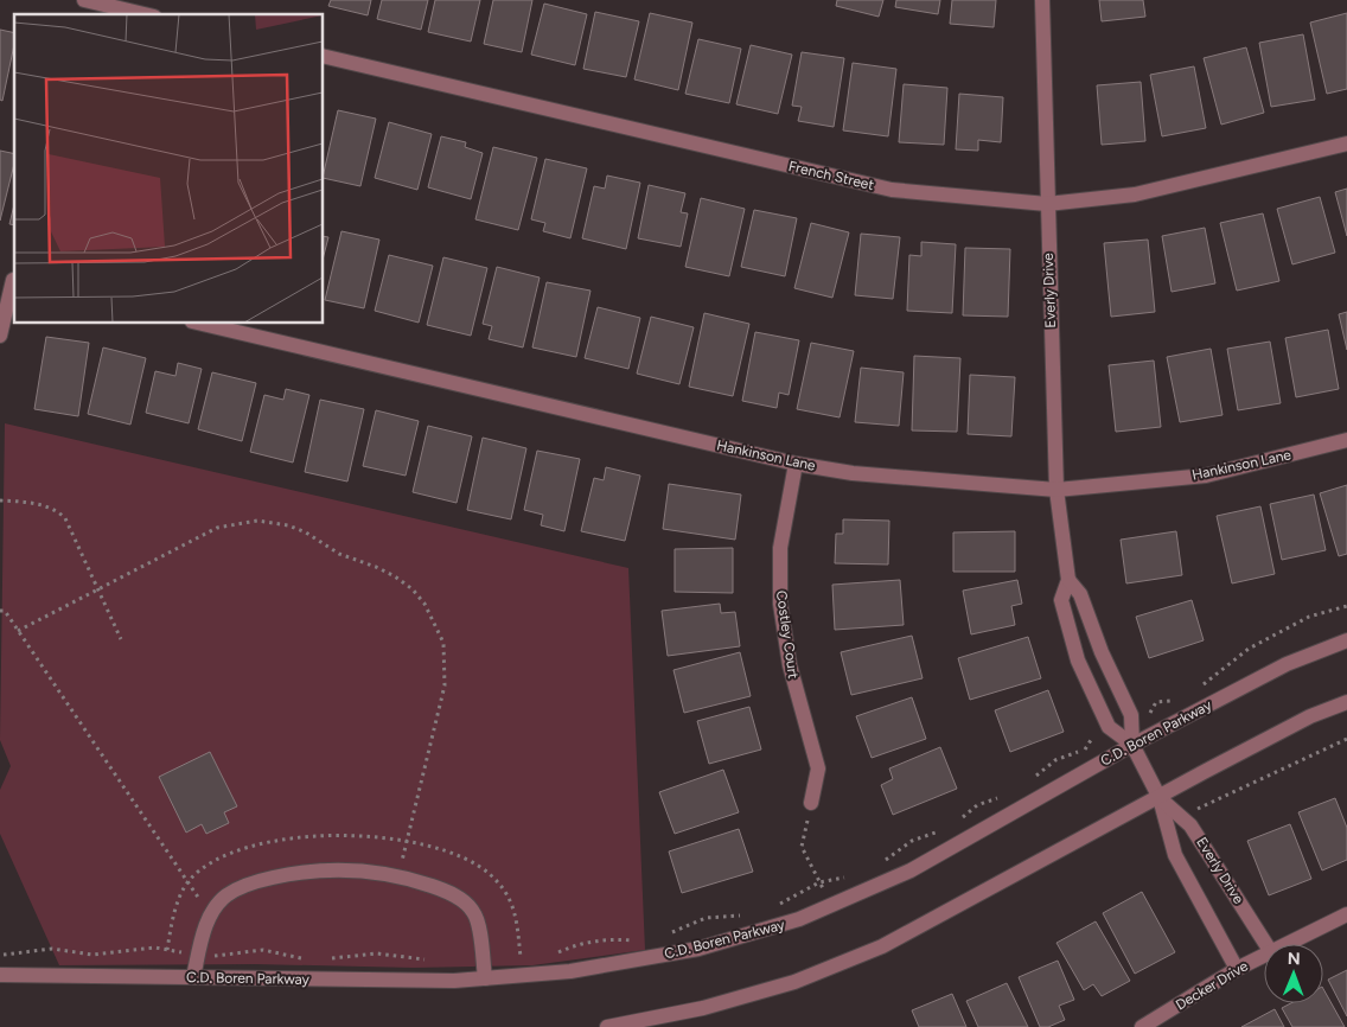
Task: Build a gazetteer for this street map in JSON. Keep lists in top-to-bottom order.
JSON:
{
  "streets": {
    "street": [
      "French Street",
      "Everly Drive",
      "Hankinson Lane",
      "Costley Court",
      "C.D. Boren Parkway",
      "Decker Drive"
    ]
  },
  "crossings": [
    ["French Street", "Everly Drive"],
    ["Everly Drive", "Hankinson Lane"],
    ["Everly Drive", "C.D. Boren Parkway"],
    ["Everly Drive", "Decker Drive"],
    ["Hankinson Lane", "Costley Court"]
  ],
  "north": "top"
}
